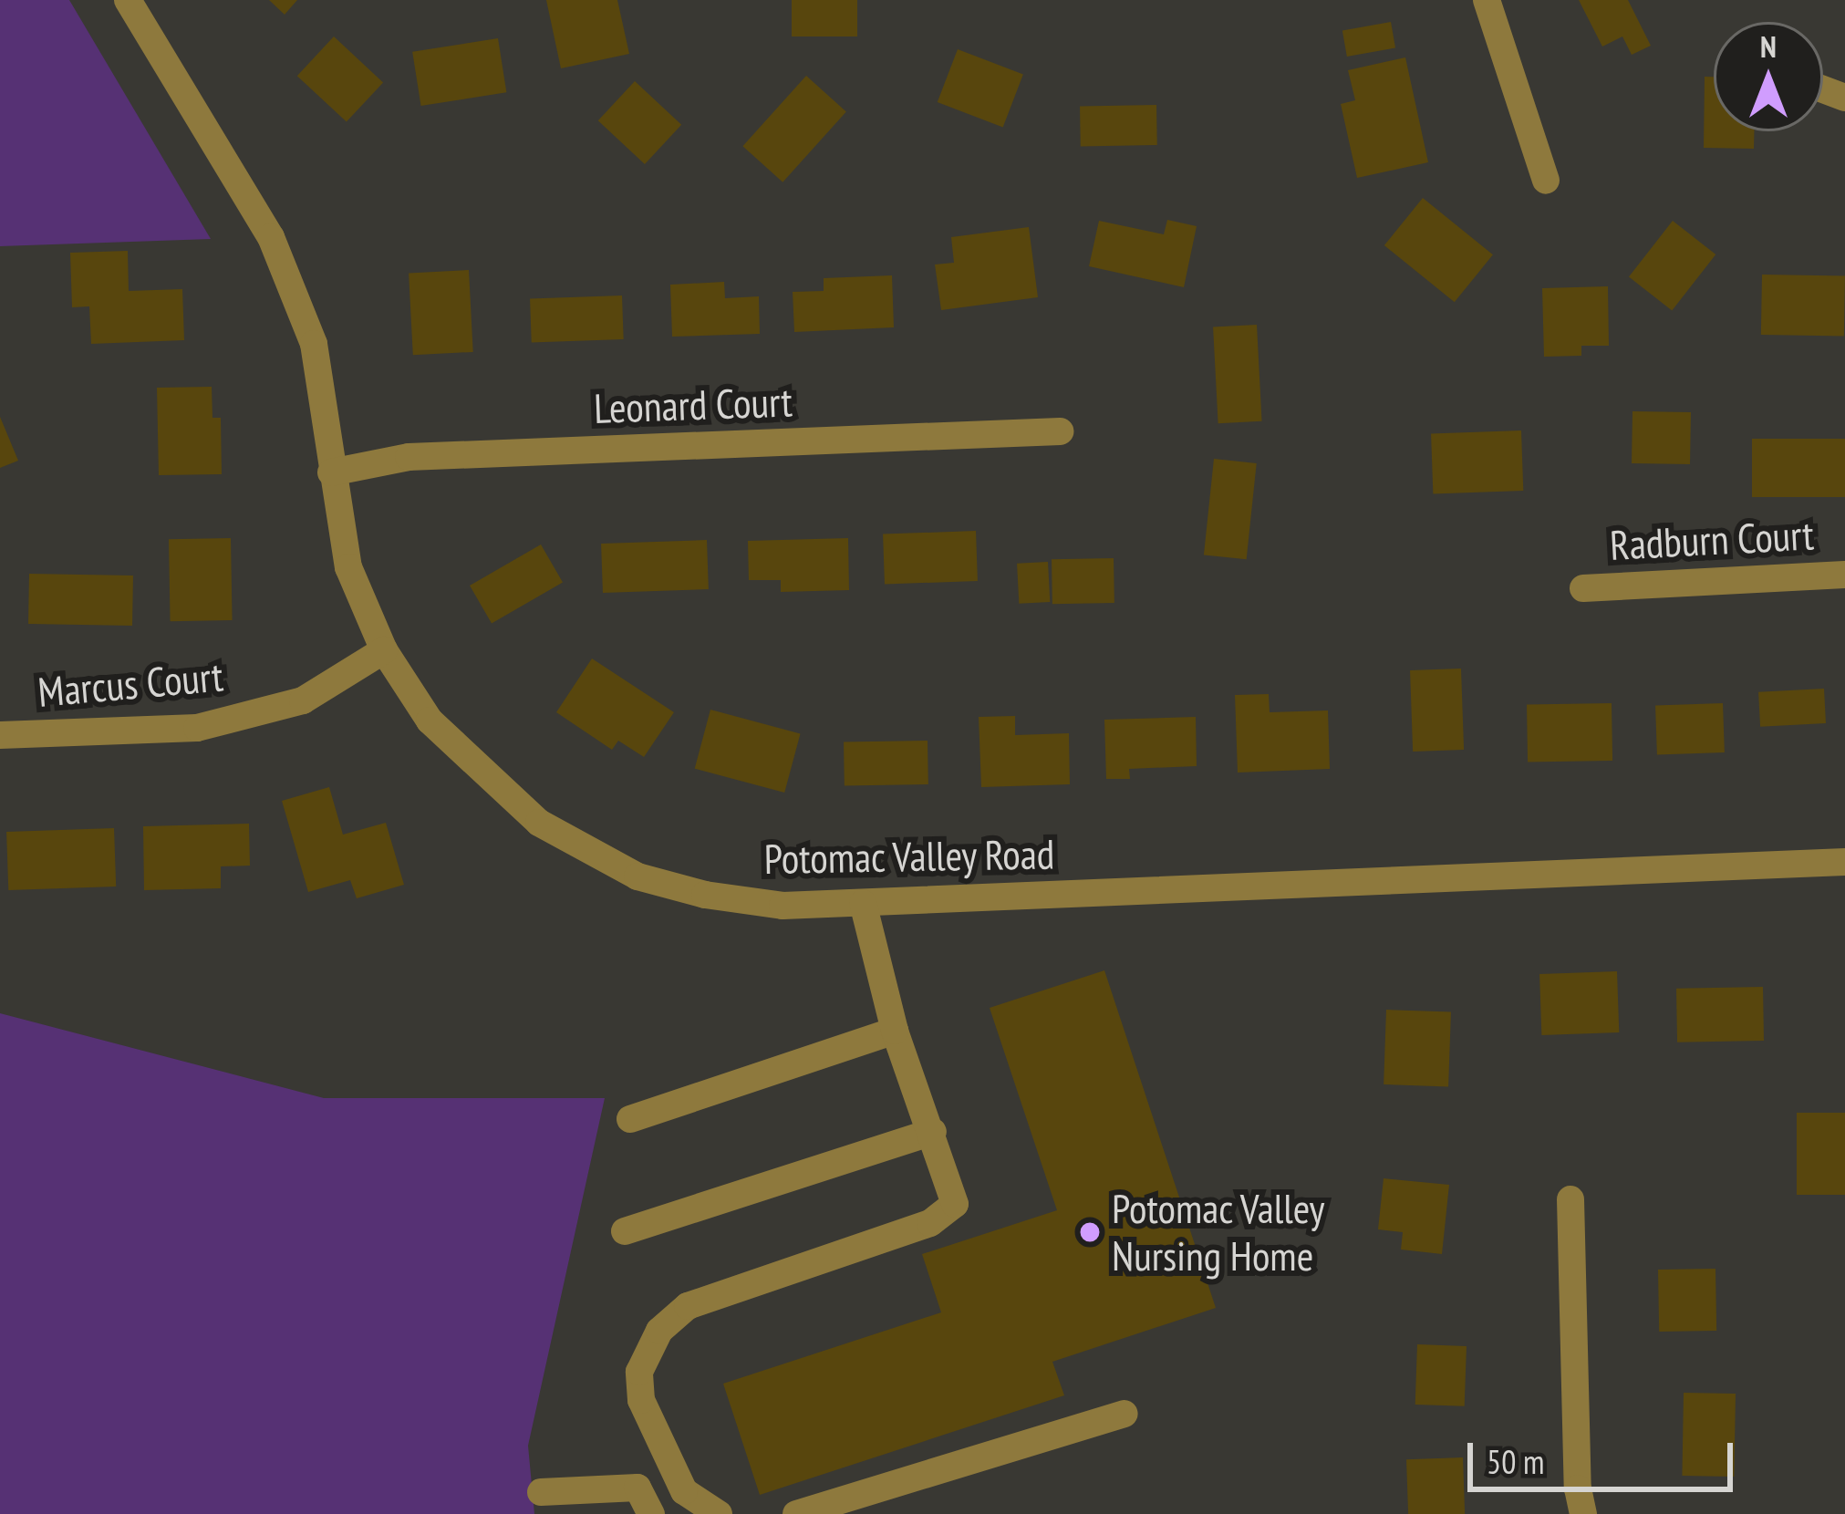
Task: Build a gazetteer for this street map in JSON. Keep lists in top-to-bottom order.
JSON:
{
  "streets": {
    "street": [
      "Leonard Court",
      "Radburn Court",
      "Marcus Court",
      "Potomac Valley Road"
    ]
  },
  "crossings": [
    ["Leonard Court", "Potomac Valley Road"],
    ["Marcus Court", "Potomac Valley Road"]
  ],
  "places": ["Potomac Valley Nursing Home"],
  "scale_bar": "50 m",
  "north": "top"
}
